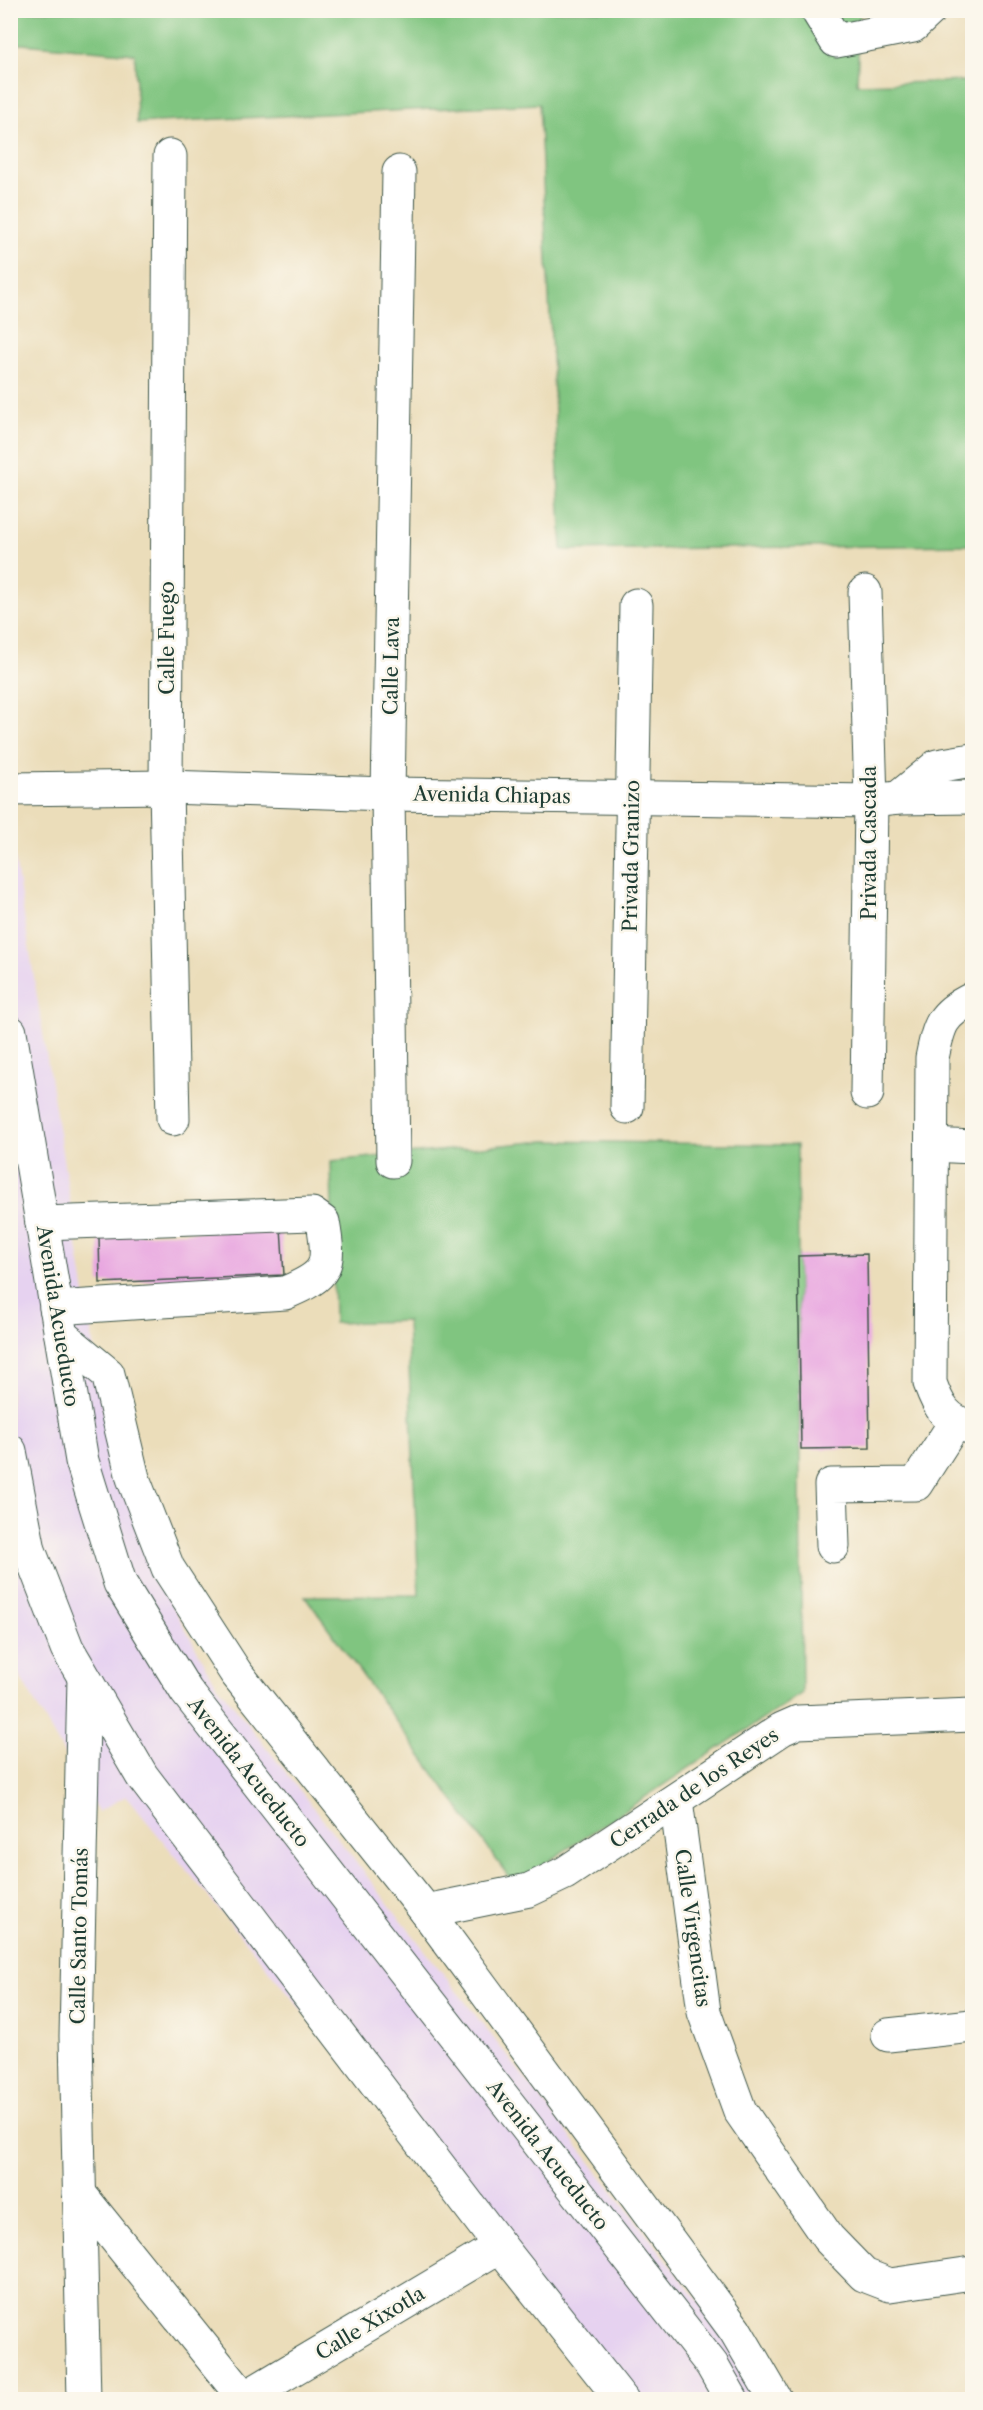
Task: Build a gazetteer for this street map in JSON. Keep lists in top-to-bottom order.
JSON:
{
  "streets": {
    "street": [
      "Calle Fuego",
      "Calle Lava",
      "Avenida Chiapas",
      "Privada Cascada",
      "Privada Granizo",
      "Avenida Acueducto",
      "Cerrada de los Reyes",
      "Calle Virgencitas",
      "Calle Santo Tomás",
      "Calle Xixotla"
    ]
  },
  "crossings": [
    ["Calle Fuego", "Avenida Chiapas"],
    ["Calle Lava", "Avenida Chiapas"],
    ["Avenida Chiapas", "Privada Cascada"],
    ["Avenida Chiapas", "Privada Granizo"],
    ["Cerrada de los Reyes", "Calle Virgencitas"]
  ]
}
